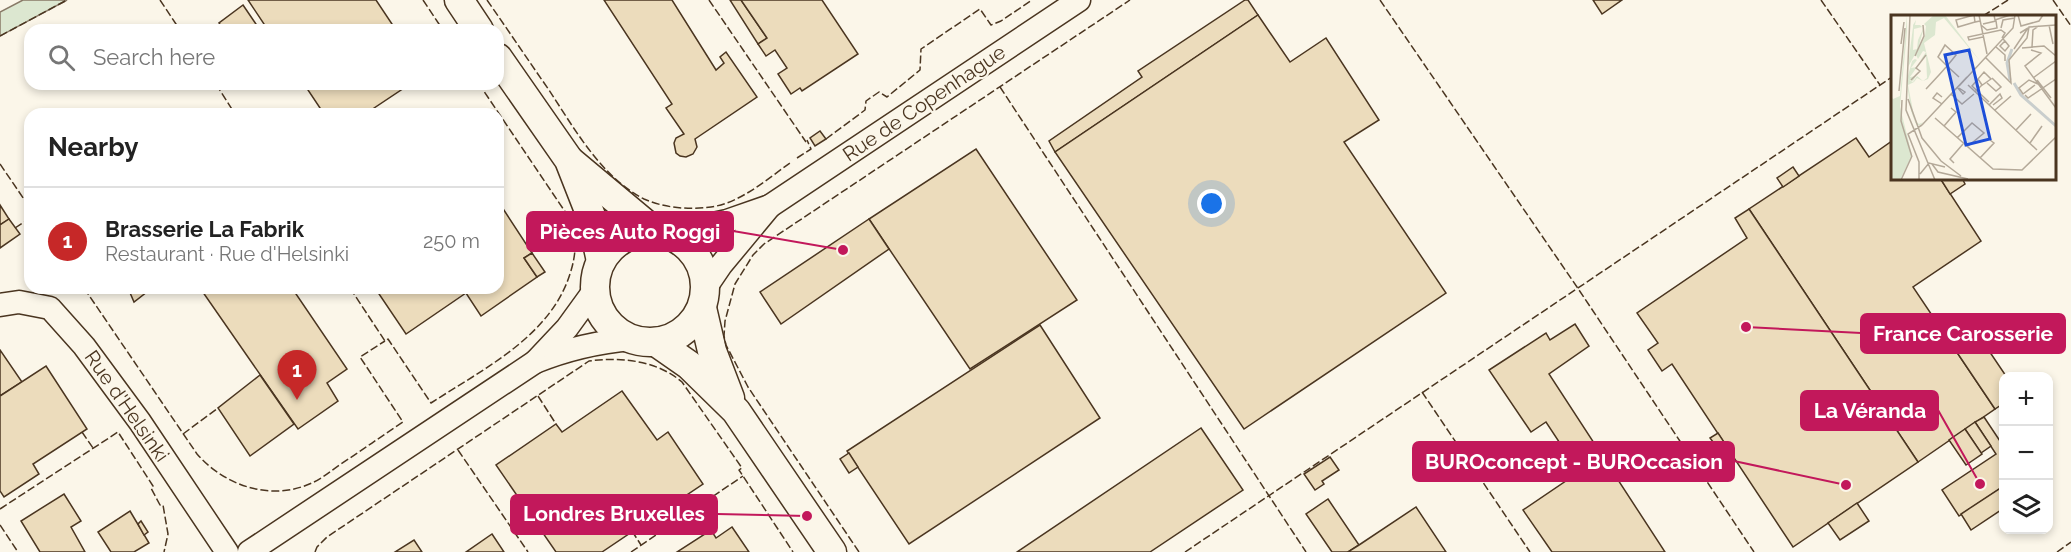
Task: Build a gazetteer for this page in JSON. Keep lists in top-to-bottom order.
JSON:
{
  "streets": {
    "street": ["Rue de Copenhague", "Rue d'Helsinki"]
  },
  "places": [
    "Pièces Auto Roggi",
    "France Carosserie",
    "La Véranda",
    "BUROconcept - BUROccasion",
    "Londres Bruxelles"
  ],
  "page": {
    "search": "Search here",
    "heading": "Nearby",
    "list": [
      {
        "mark": "1",
        "name": "Brasserie La Fabrik",
        "note": "Restaurant · Rue d'Helsinki",
        "value": "250 m"
      }
    ],
    "pins": "1",
    "map_buttons": ["+", "−"]
  }
}
